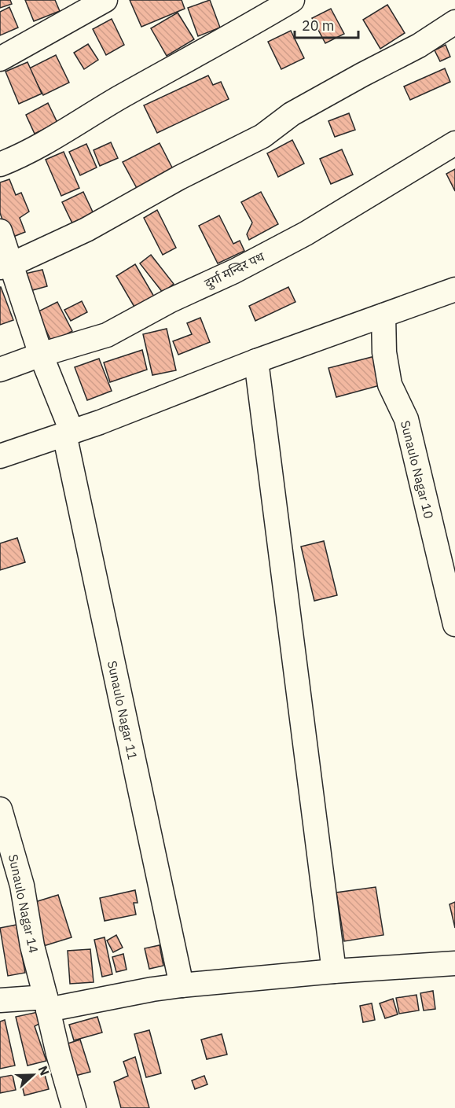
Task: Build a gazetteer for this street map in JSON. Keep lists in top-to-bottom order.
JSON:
{
  "streets": {
    "street": [
      "दुर्गा मन्दिर पथ",
      "Sunaulo Nagar 10",
      "Sunaulo Nagar 11",
      "Sunaulo Nagar 14"
    ]
  },
  "crossings": [
    ["दुर्गा मन्दिर पथ", "Sunaulo Nagar 11"]
  ],
  "scale_bar": "20 m",
  "north": "right"
}
